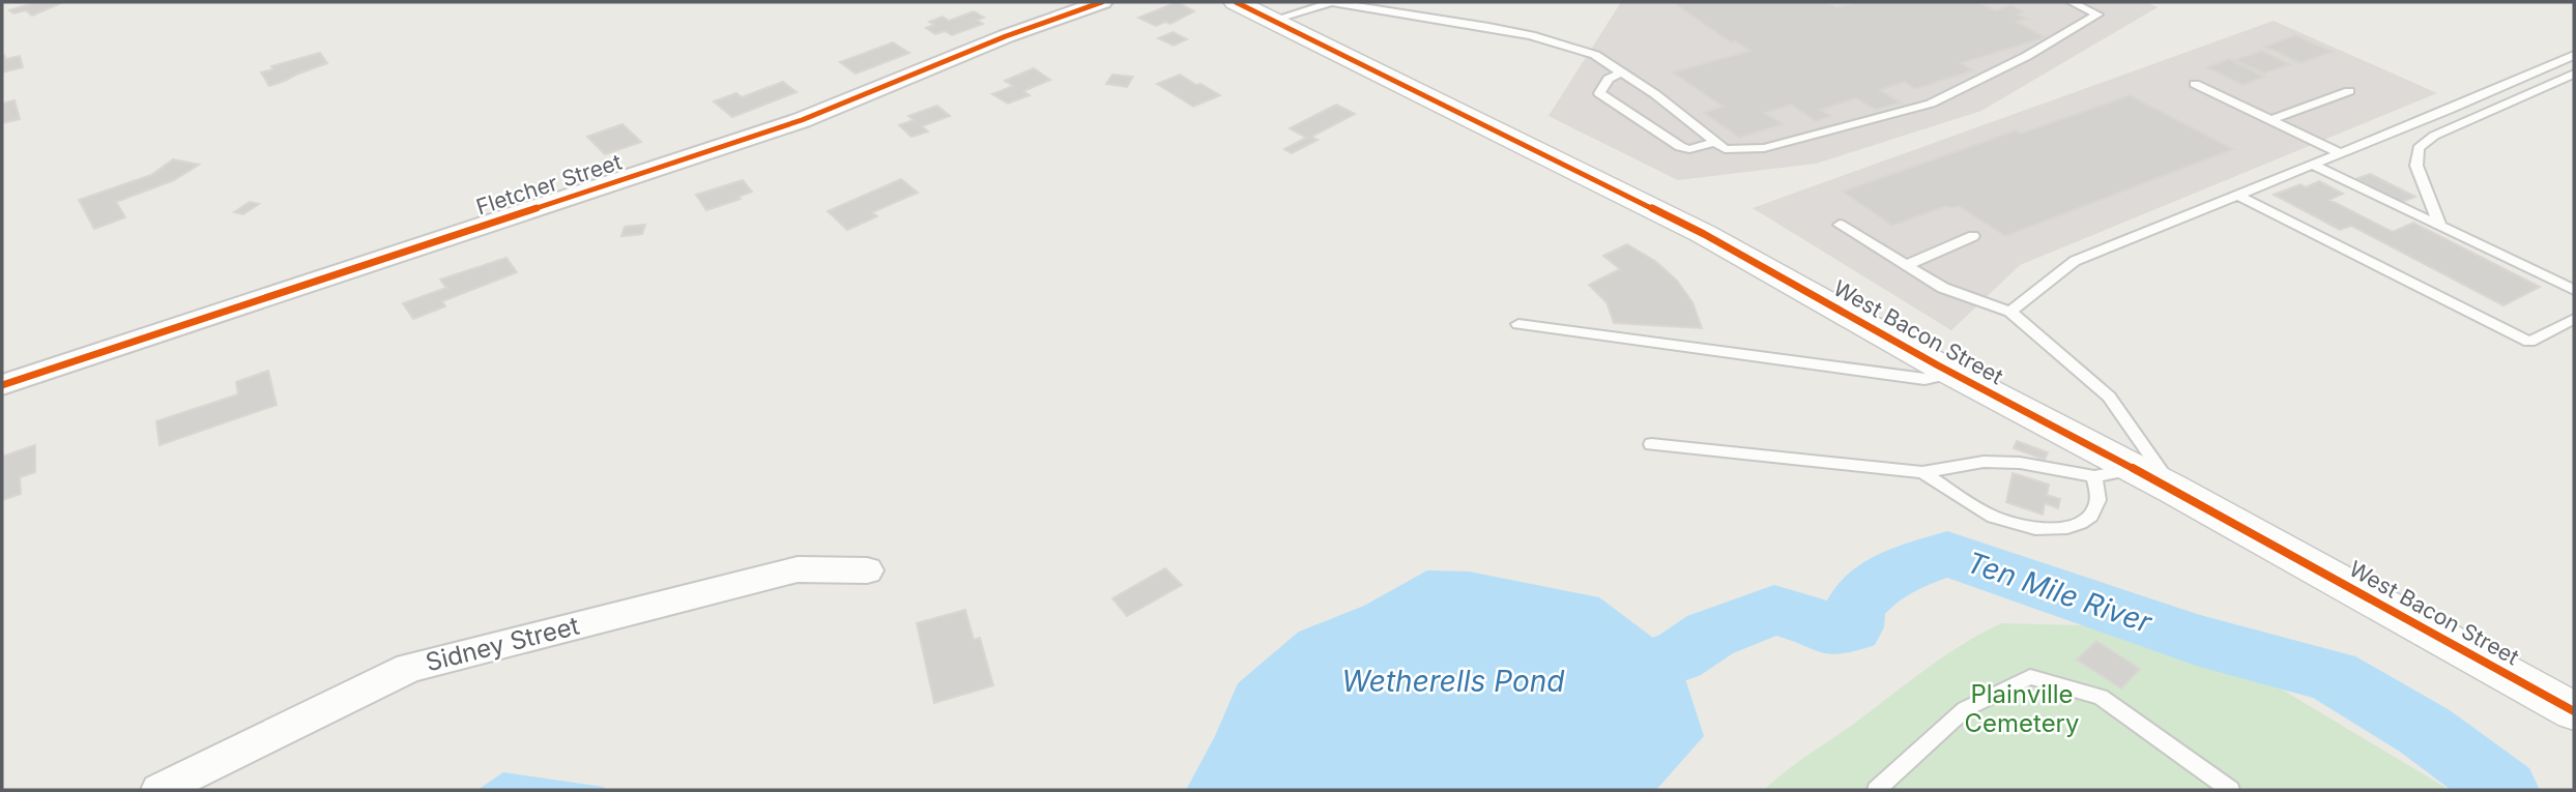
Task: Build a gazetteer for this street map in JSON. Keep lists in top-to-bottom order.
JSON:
{
  "streets": {
    "street": ["Fletcher Street", "West Bacon Street", "Sidney Street"]
  },
  "water": ["Ten Mile River", "Wetherells Pond"],
  "parks": ["Plainville Cemetery"]
}
